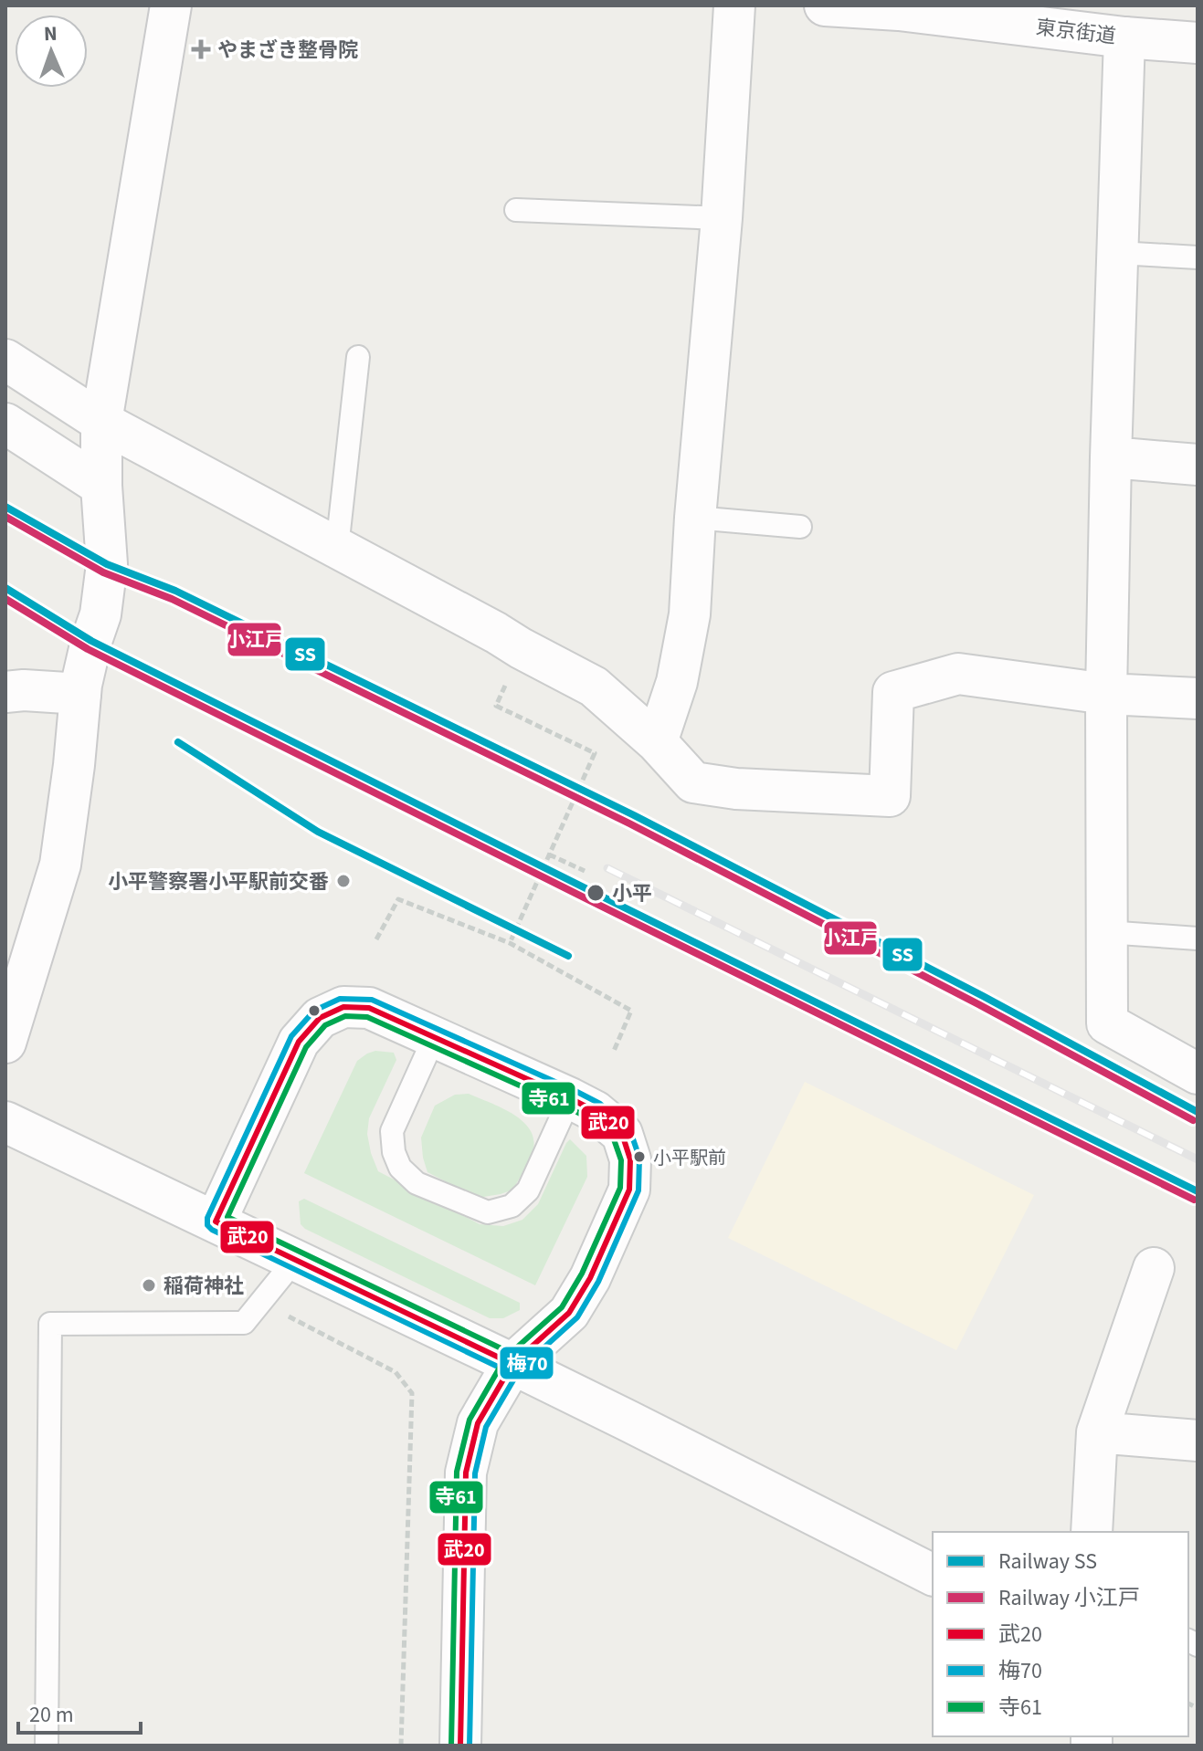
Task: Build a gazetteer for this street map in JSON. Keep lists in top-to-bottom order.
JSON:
{
  "streets": {
    "street": ["東京街道"]
  },
  "places": {
    "health": ["やまざき整骨院"],
    "other": [
      "小平警察署小平駅前交番",
      "小平",
      "小平駅前",
      "稲荷神社"
    ]
  },
  "lines": [
    "rail line SS",
    "rail line 小江戸",
    "transit line 梅70",
    "transit line 武20",
    "transit line 寺61"
  ],
  "legend": [
    "Railway SS",
    "Railway 小江戸",
    "武20",
    "梅70",
    "寺61"
  ],
  "scale_bar": "20 m",
  "north": "top"
}
